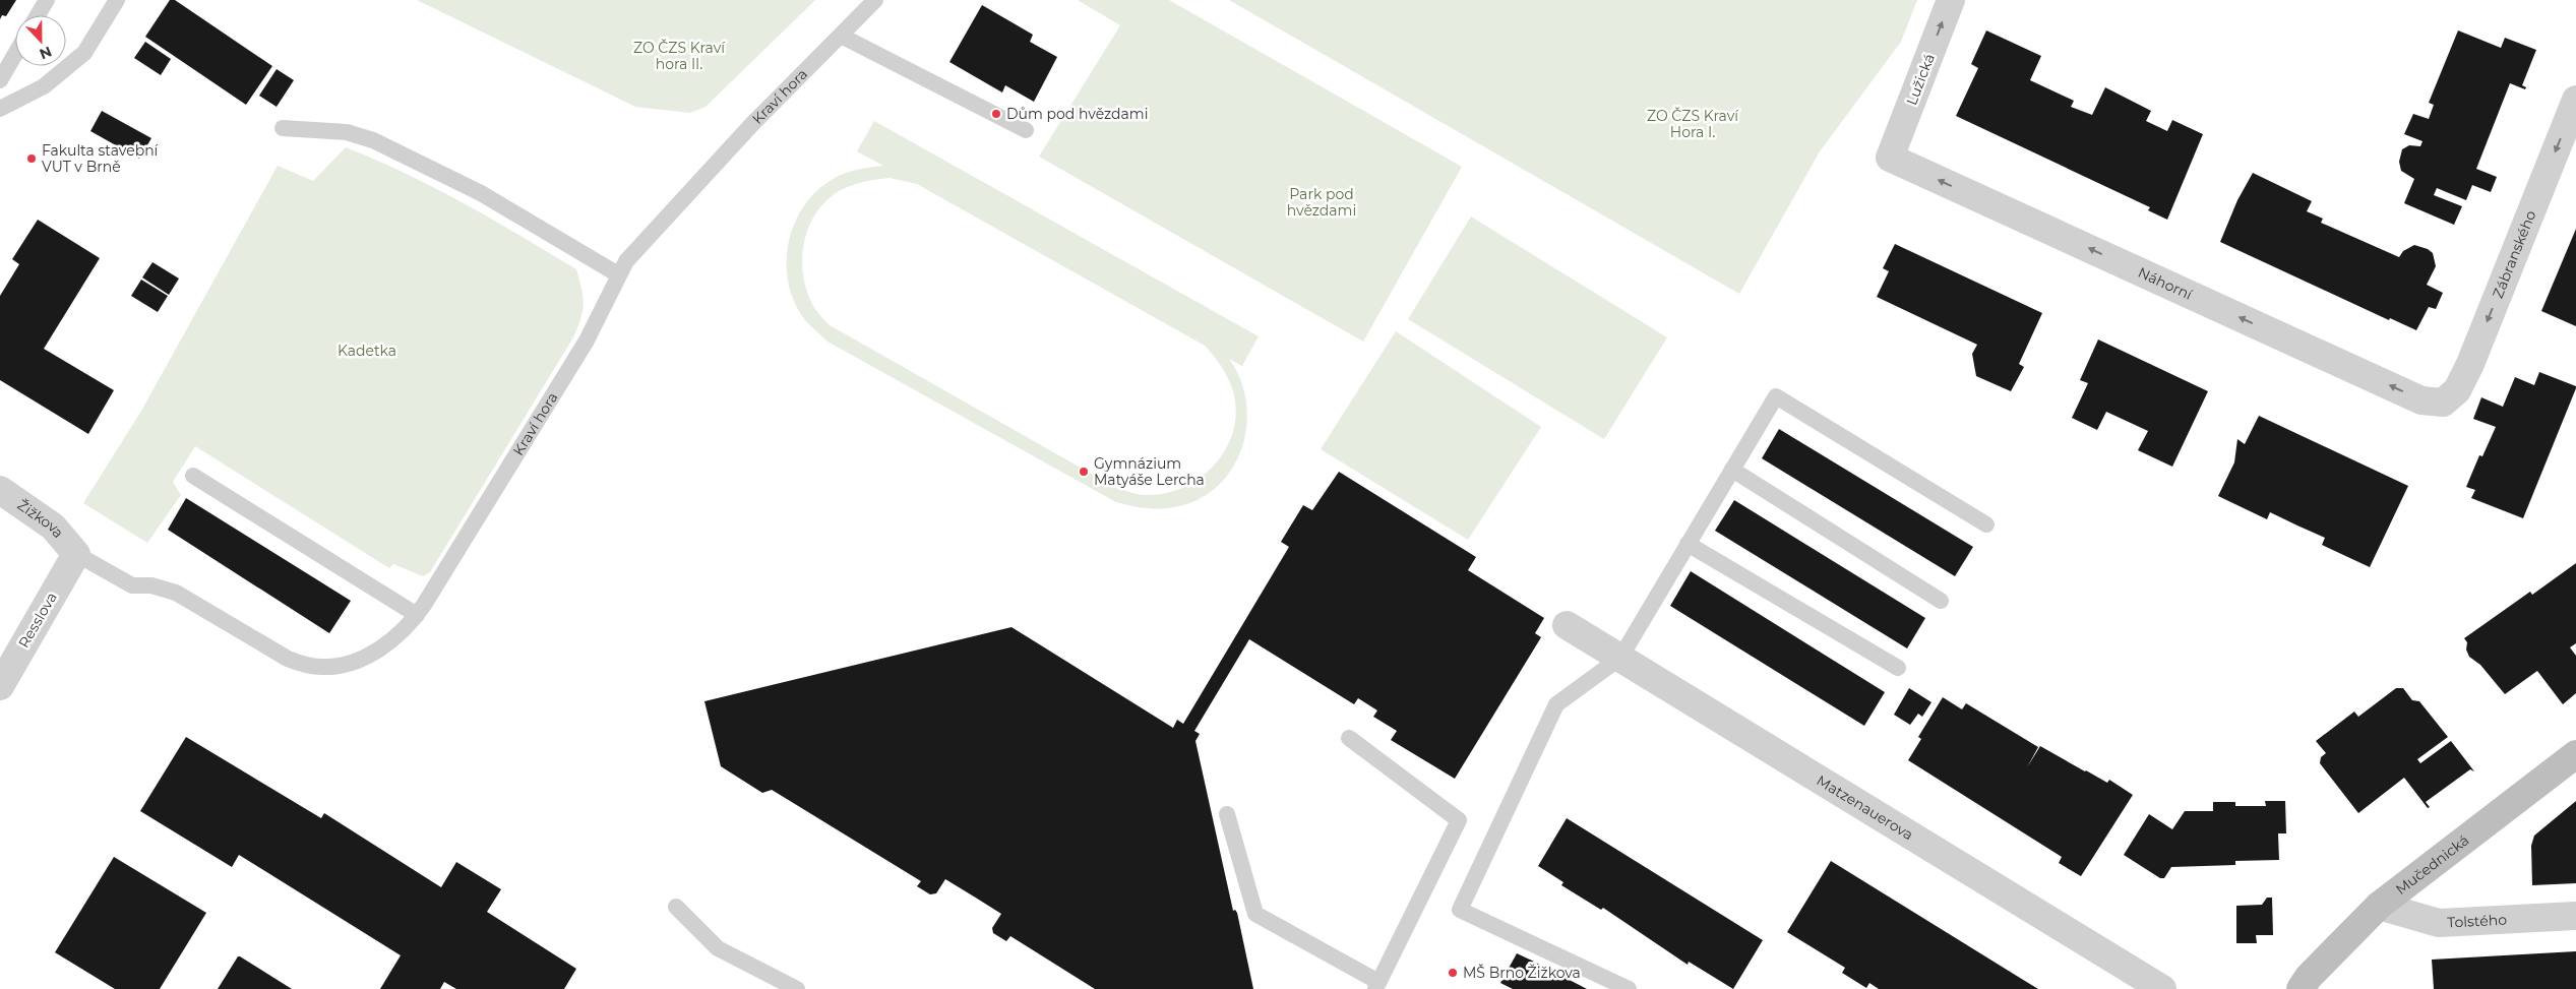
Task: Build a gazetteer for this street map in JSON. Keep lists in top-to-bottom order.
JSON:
{
  "streets": {
    "street": [
      "Lužická",
      "Zábranského",
      "Náhorní",
      "Žižkova",
      "Resslova",
      "Matzenauerova",
      "Mučednická",
      "Tolstého"
    ],
    "lane": ["Kraví hora"]
  },
  "crossings": [
    ["Lužická", "Náhorní"],
    ["Kraví hora", "Žižkova"],
    ["Kraví hora", "Resslova"],
    ["Zábranského", "Náhorní"],
    ["Žižkova", "Resslova"],
    ["Mučednická", "Tolstého"]
  ],
  "one_way": ["Lužická", "Zábranského", "Náhorní"],
  "parks": [
    "ZO ČZS Kraví hora II.",
    "ZO ČZS Kraví Hora I.",
    "Park pod hvězdami",
    "Kadetka"
  ],
  "places": [
    "Dům pod hvězdami",
    "Fakulta stavební VUT v Brně",
    "Gymnázium Matyáše Lercha",
    "MŠ Brno Žižkova"
  ],
  "north": "bottom"
}
